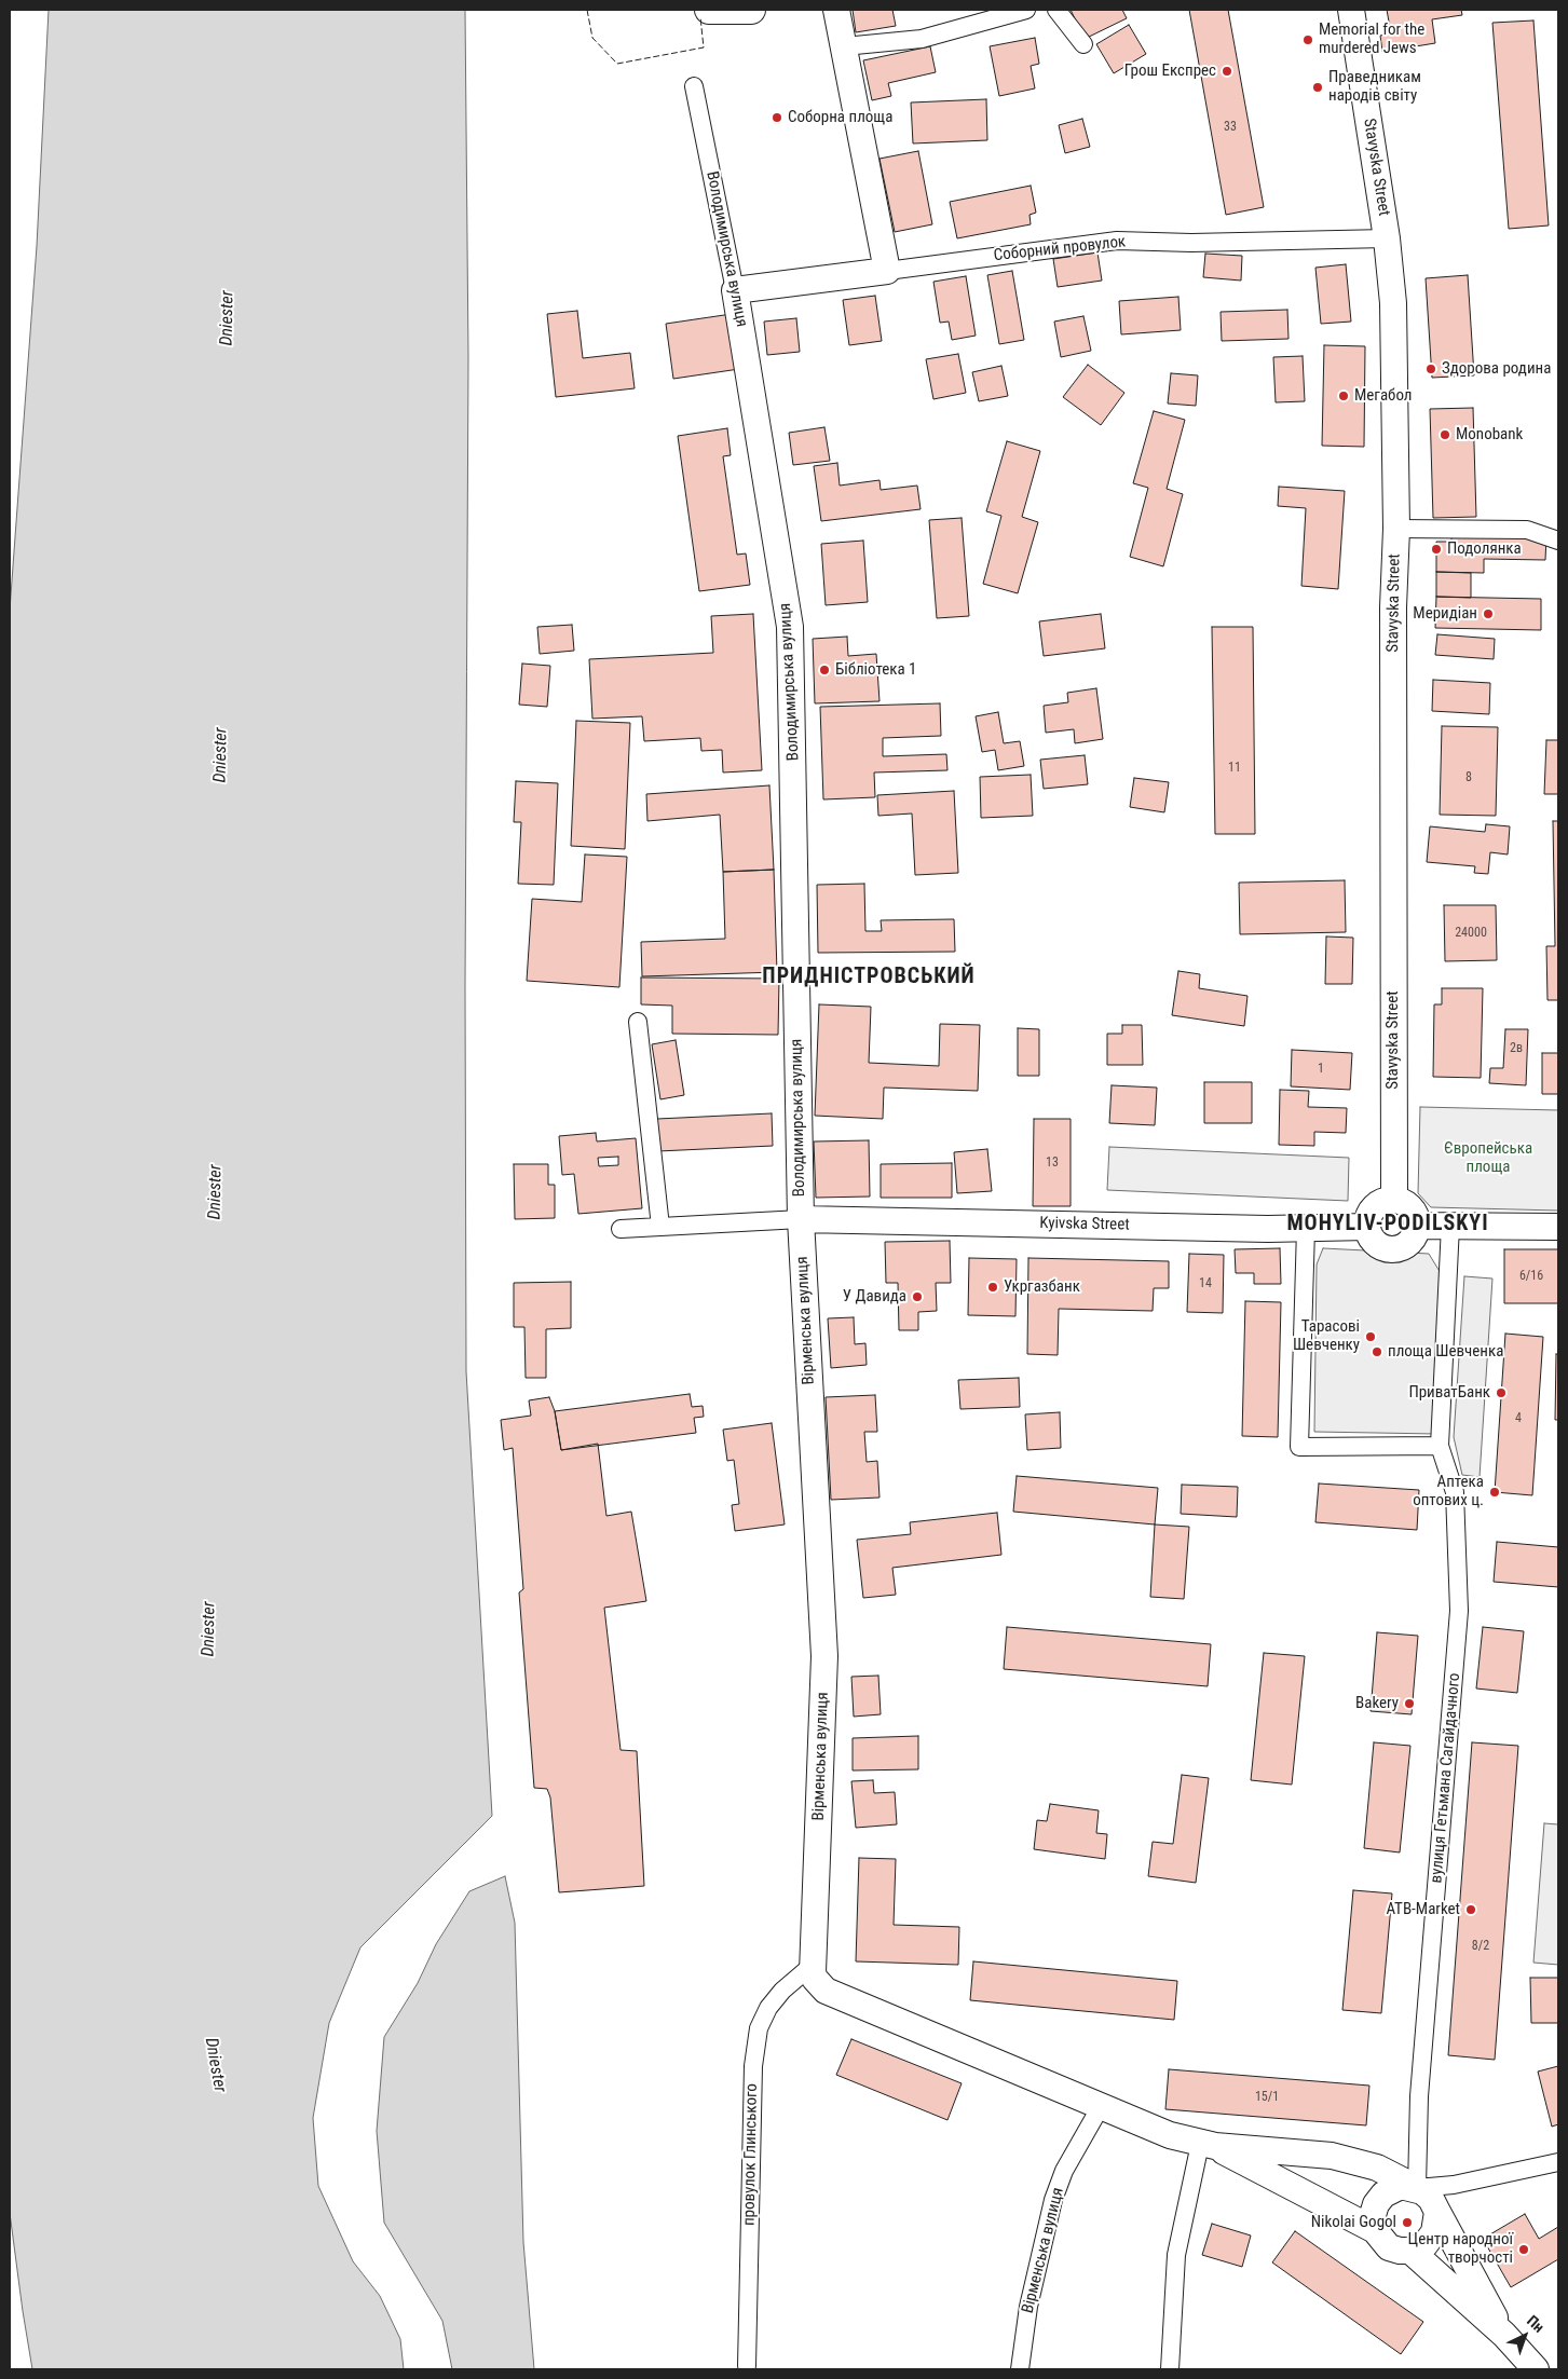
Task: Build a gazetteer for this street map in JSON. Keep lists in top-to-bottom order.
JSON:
{
  "streets": {
    "main road": [
      "Stavyska Street",
      "Володимирська вулиця",
      "Соборний провулок",
      "Kyivska Street",
      "Вірменська вулиця"
    ],
    "street": ["вулиця Гетьмана Сагайдачного", "провулок Глинського"]
  },
  "crossings": [
    ["Stavyska Street", "Соборний провулок"],
    ["Stavyska Street", "Kyivska Street"],
    ["Володимирська вулиця", "Соборний провулок"],
    ["Володимирська вулиця", "Kyivska Street"],
    ["Володимирська вулиця", "Вірменська вулиця"],
    ["Kyivska Street", "Вірменська вулиця"],
    ["Вірменська вулиця", "вулиця Гетьмана Сагайдачного"],
    ["Вірменська вулиця", "провулок Глинського"]
  ],
  "districts": ["ПРИДНІСТРОВСЬКИЙ", "MOHYLIV-PODILSKYI"],
  "water": ["Dniester"],
  "parks": ["Європейська площа"],
  "places": [
    "Memorial for the murdered Jews",
    "Грош Експрес",
    "Праведникам народів світу",
    "Соборна площа",
    "Здорова родина",
    "Мегабол",
    "Monobank",
    "Подолянка",
    "Меридіан",
    "Бібліотека 1",
    "Укргазбанк",
    "У Давида",
    "Тарасові Шевченку",
    "площа Шевченка",
    "ПриватБанк",
    "Аптека оптових ц.",
    "Bakery",
    "ATB-Market",
    "Nikolai Gogol",
    "Центр народної творчості"
  ],
  "house_numbers": [
    "33",
    "11",
    "8",
    "24000",
    "2в",
    "1",
    "13",
    "6/16",
    "14",
    "4",
    "8/2",
    "15/1"
  ],
  "north": "top right"
}
